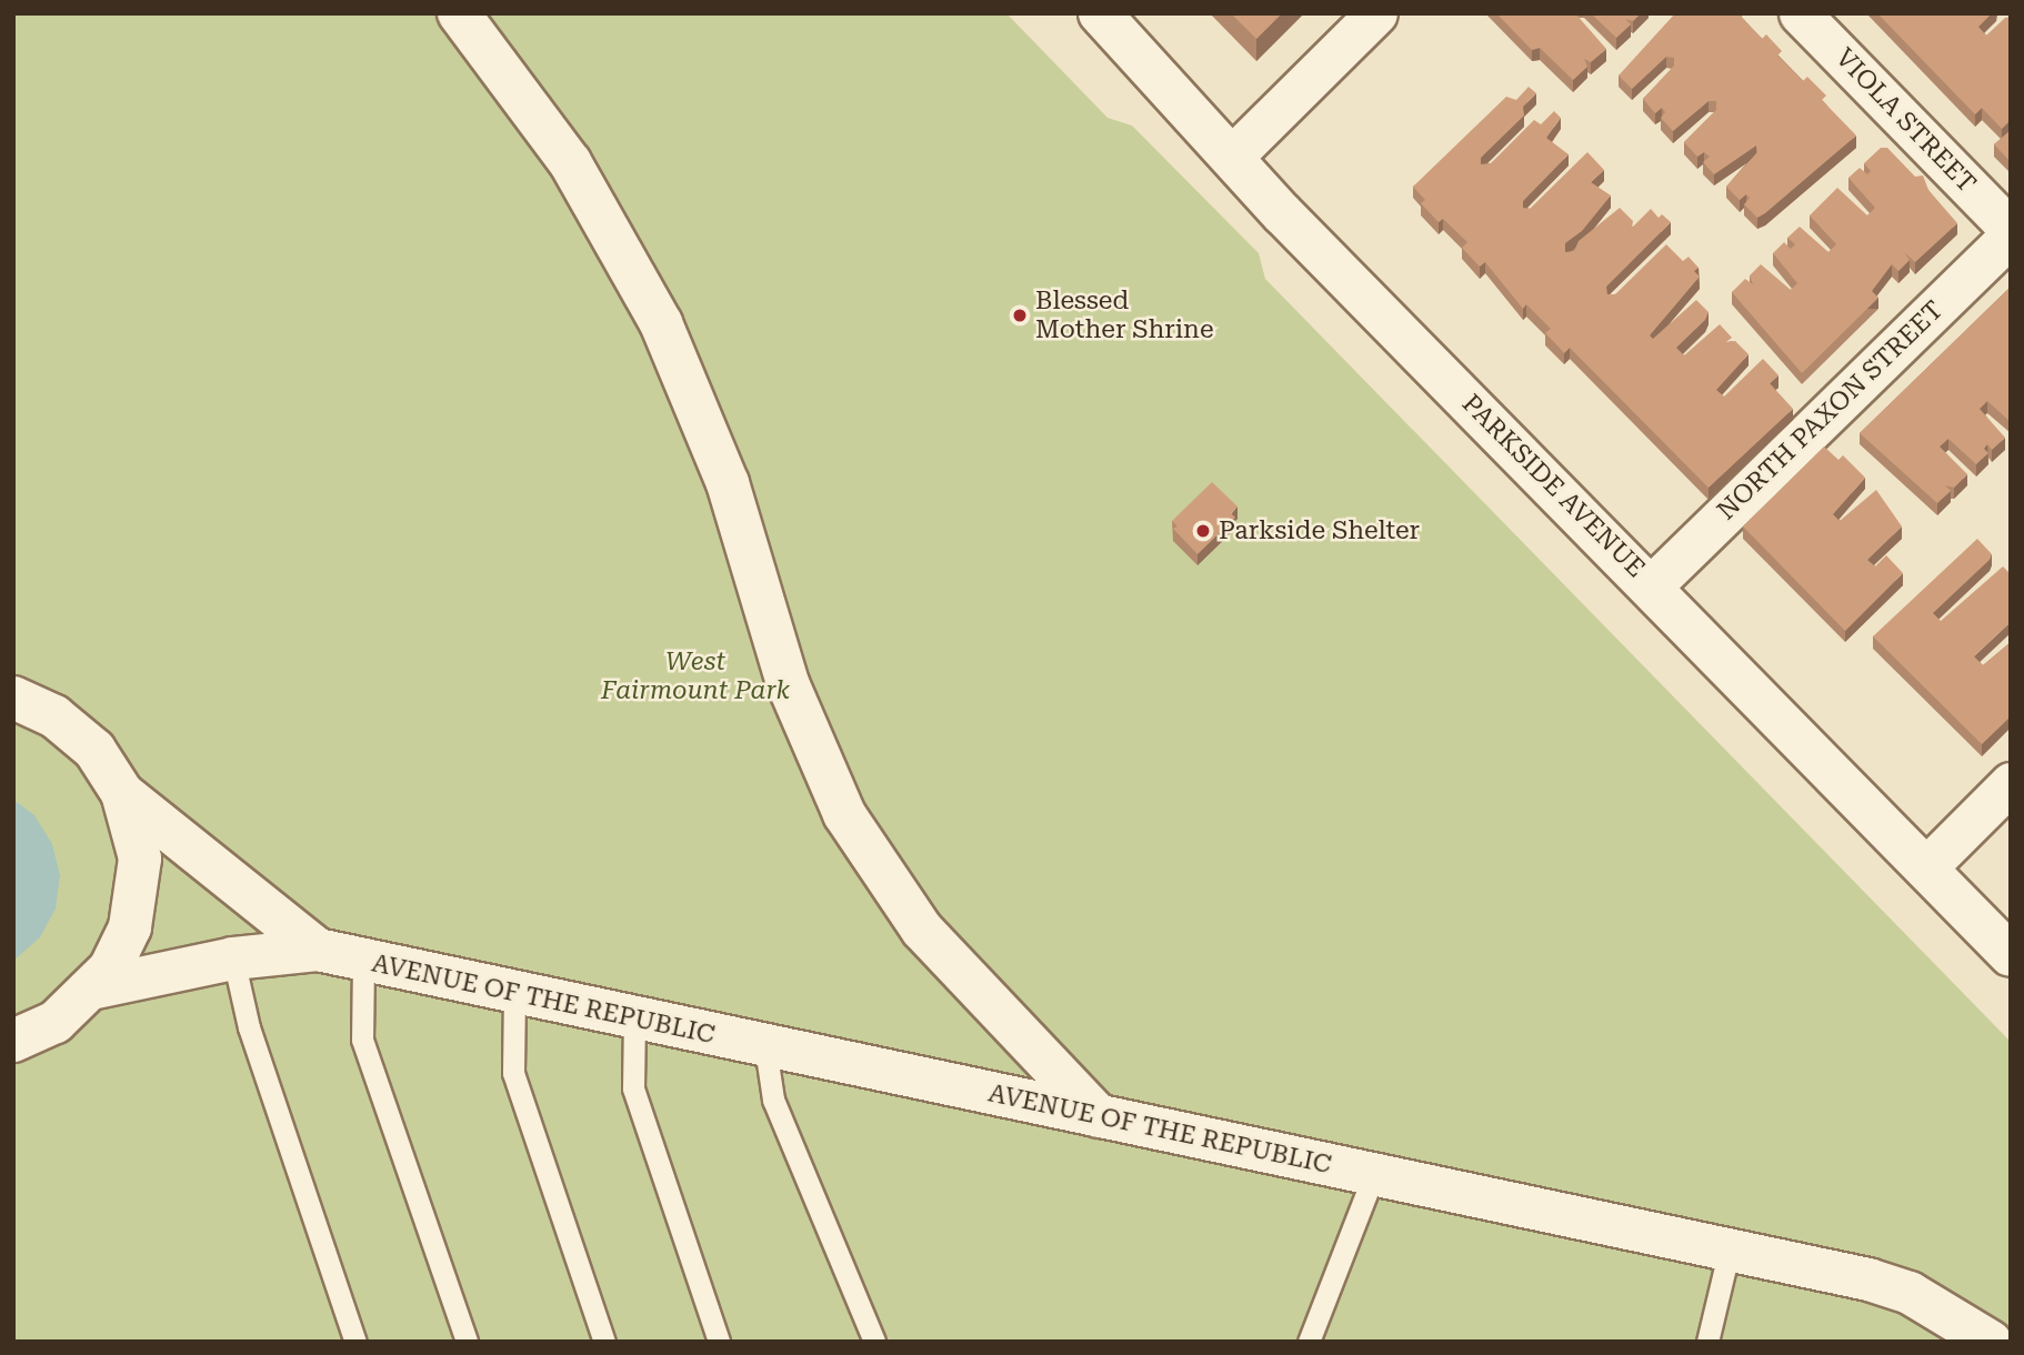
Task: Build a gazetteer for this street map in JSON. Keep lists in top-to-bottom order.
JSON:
{
  "streets": {
    "street": [
      "VIOLA STREET",
      "NORTH PAXON STREET",
      "PARKSIDE AVENUE",
      "AVENUE OF THE REPUBLIC"
    ]
  },
  "crossings": [
    ["NORTH PAXON STREET", "PARKSIDE AVENUE"]
  ],
  "parks": ["West Fairmount Park"],
  "places": ["Blessed Mother Shrine", "Parkside Shelter"]
}
